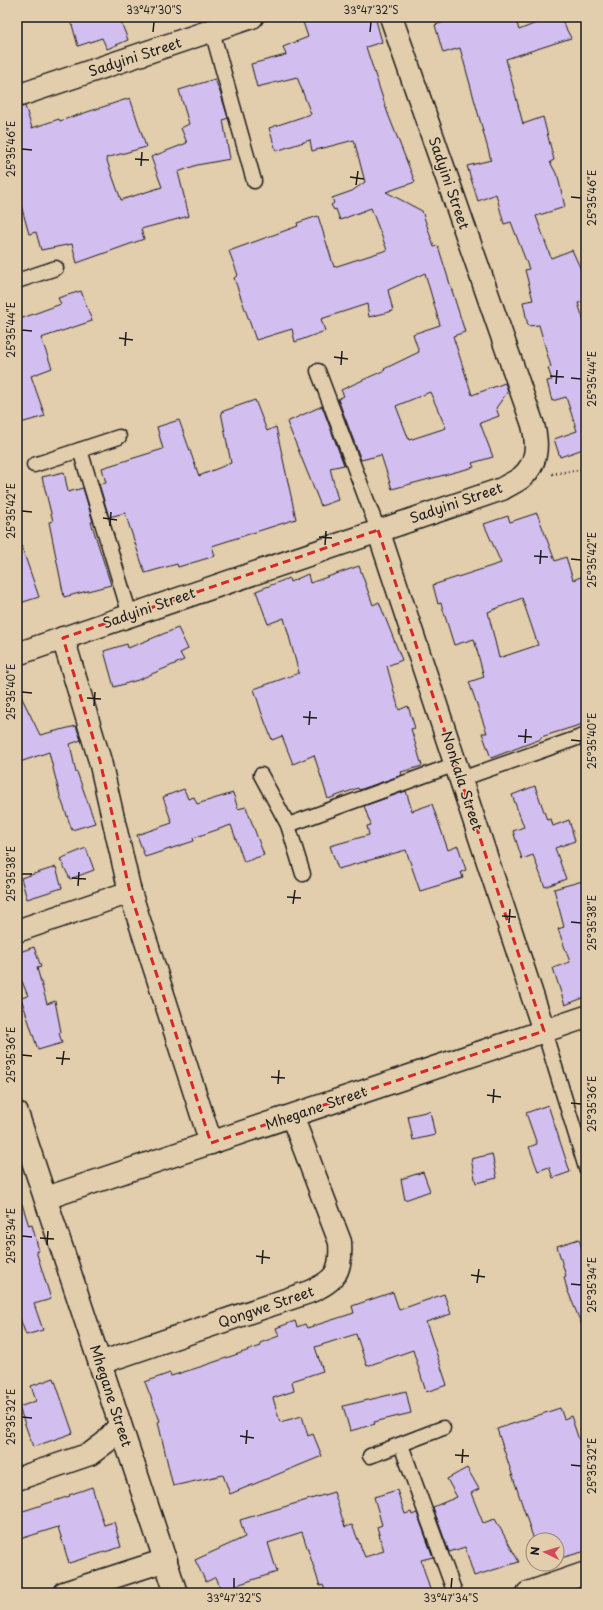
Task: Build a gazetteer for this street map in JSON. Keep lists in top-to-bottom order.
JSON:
{
  "streets": {
    "street": [
      "Sadyini Street",
      "Nonkala Street",
      "Mhegane Street",
      "Qongwe Street"
    ]
  },
  "crossings": [
    ["Sadyini Street", "Nonkala Street"],
    ["Nonkala Street", "Mhegane Street"],
    ["Mhegane Street", "Qongwe Street"]
  ],
  "north": "left",
  "coordinates": [
    "33°47'30\"S",
    "33°47'32\"S",
    "25°35'46\"E",
    "25°35'44\"E",
    "25°35'42\"E",
    "25°35'40\"E",
    "25°35'38\"E",
    "25°35'36\"E",
    "25°35'34\"E",
    "25°35'32\"E",
    "33°47'34\"S"
  ]
}
